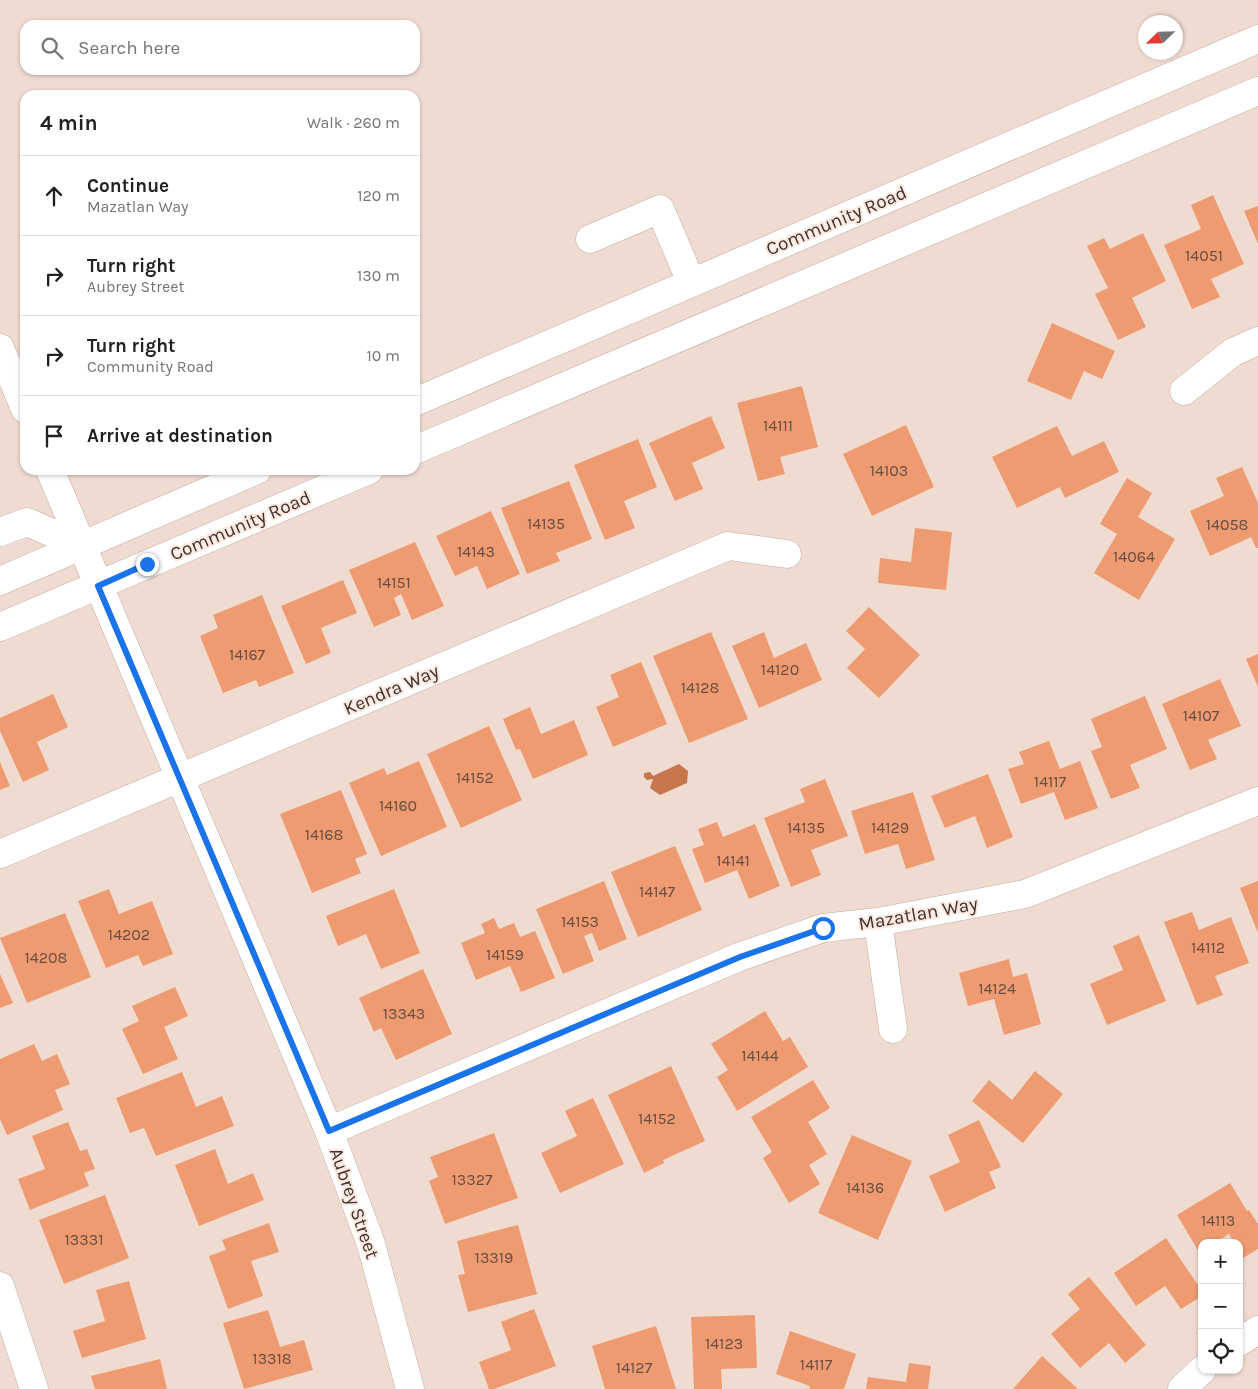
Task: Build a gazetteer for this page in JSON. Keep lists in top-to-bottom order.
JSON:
{
  "streets": {
    "street": [
      "Community Road",
      "Kendra Way",
      "Mazatlan Way",
      "Aubrey Street"
    ]
  },
  "crossings": [
    ["Community Road", "Aubrey Street"],
    ["Kendra Way", "Aubrey Street"],
    ["Mazatlan Way", "Aubrey Street"]
  ],
  "house_numbers": [
    "14051",
    "14111",
    "14103",
    "14135",
    "14058",
    "14143",
    "14064",
    "14151",
    "14167",
    "14120",
    "14128",
    "14107",
    "14152",
    "14117",
    "14160",
    "14135",
    "14129",
    "14168",
    "14141",
    "14147",
    "14153",
    "14202",
    "14112",
    "14159",
    "14208",
    "14124",
    "13343",
    "14144",
    "14152",
    "13327",
    "14136",
    "14113",
    "13331",
    "13319",
    "14123",
    "13318",
    "14117",
    "14127"
  ],
  "north": "bottom left",
  "page": {
    "search": "Search here",
    "heading": ["4 min", "Walk · 260 m"],
    "list": [
      ["Continue", "Mazatlan Way", "120 m"],
      ["Turn right", "Aubrey Street", "130 m"],
      ["Turn right", "Community Road", "10 m"],
      "Arrive at destination"
    ],
    "map_buttons": ["+", "−"]
  }
}
